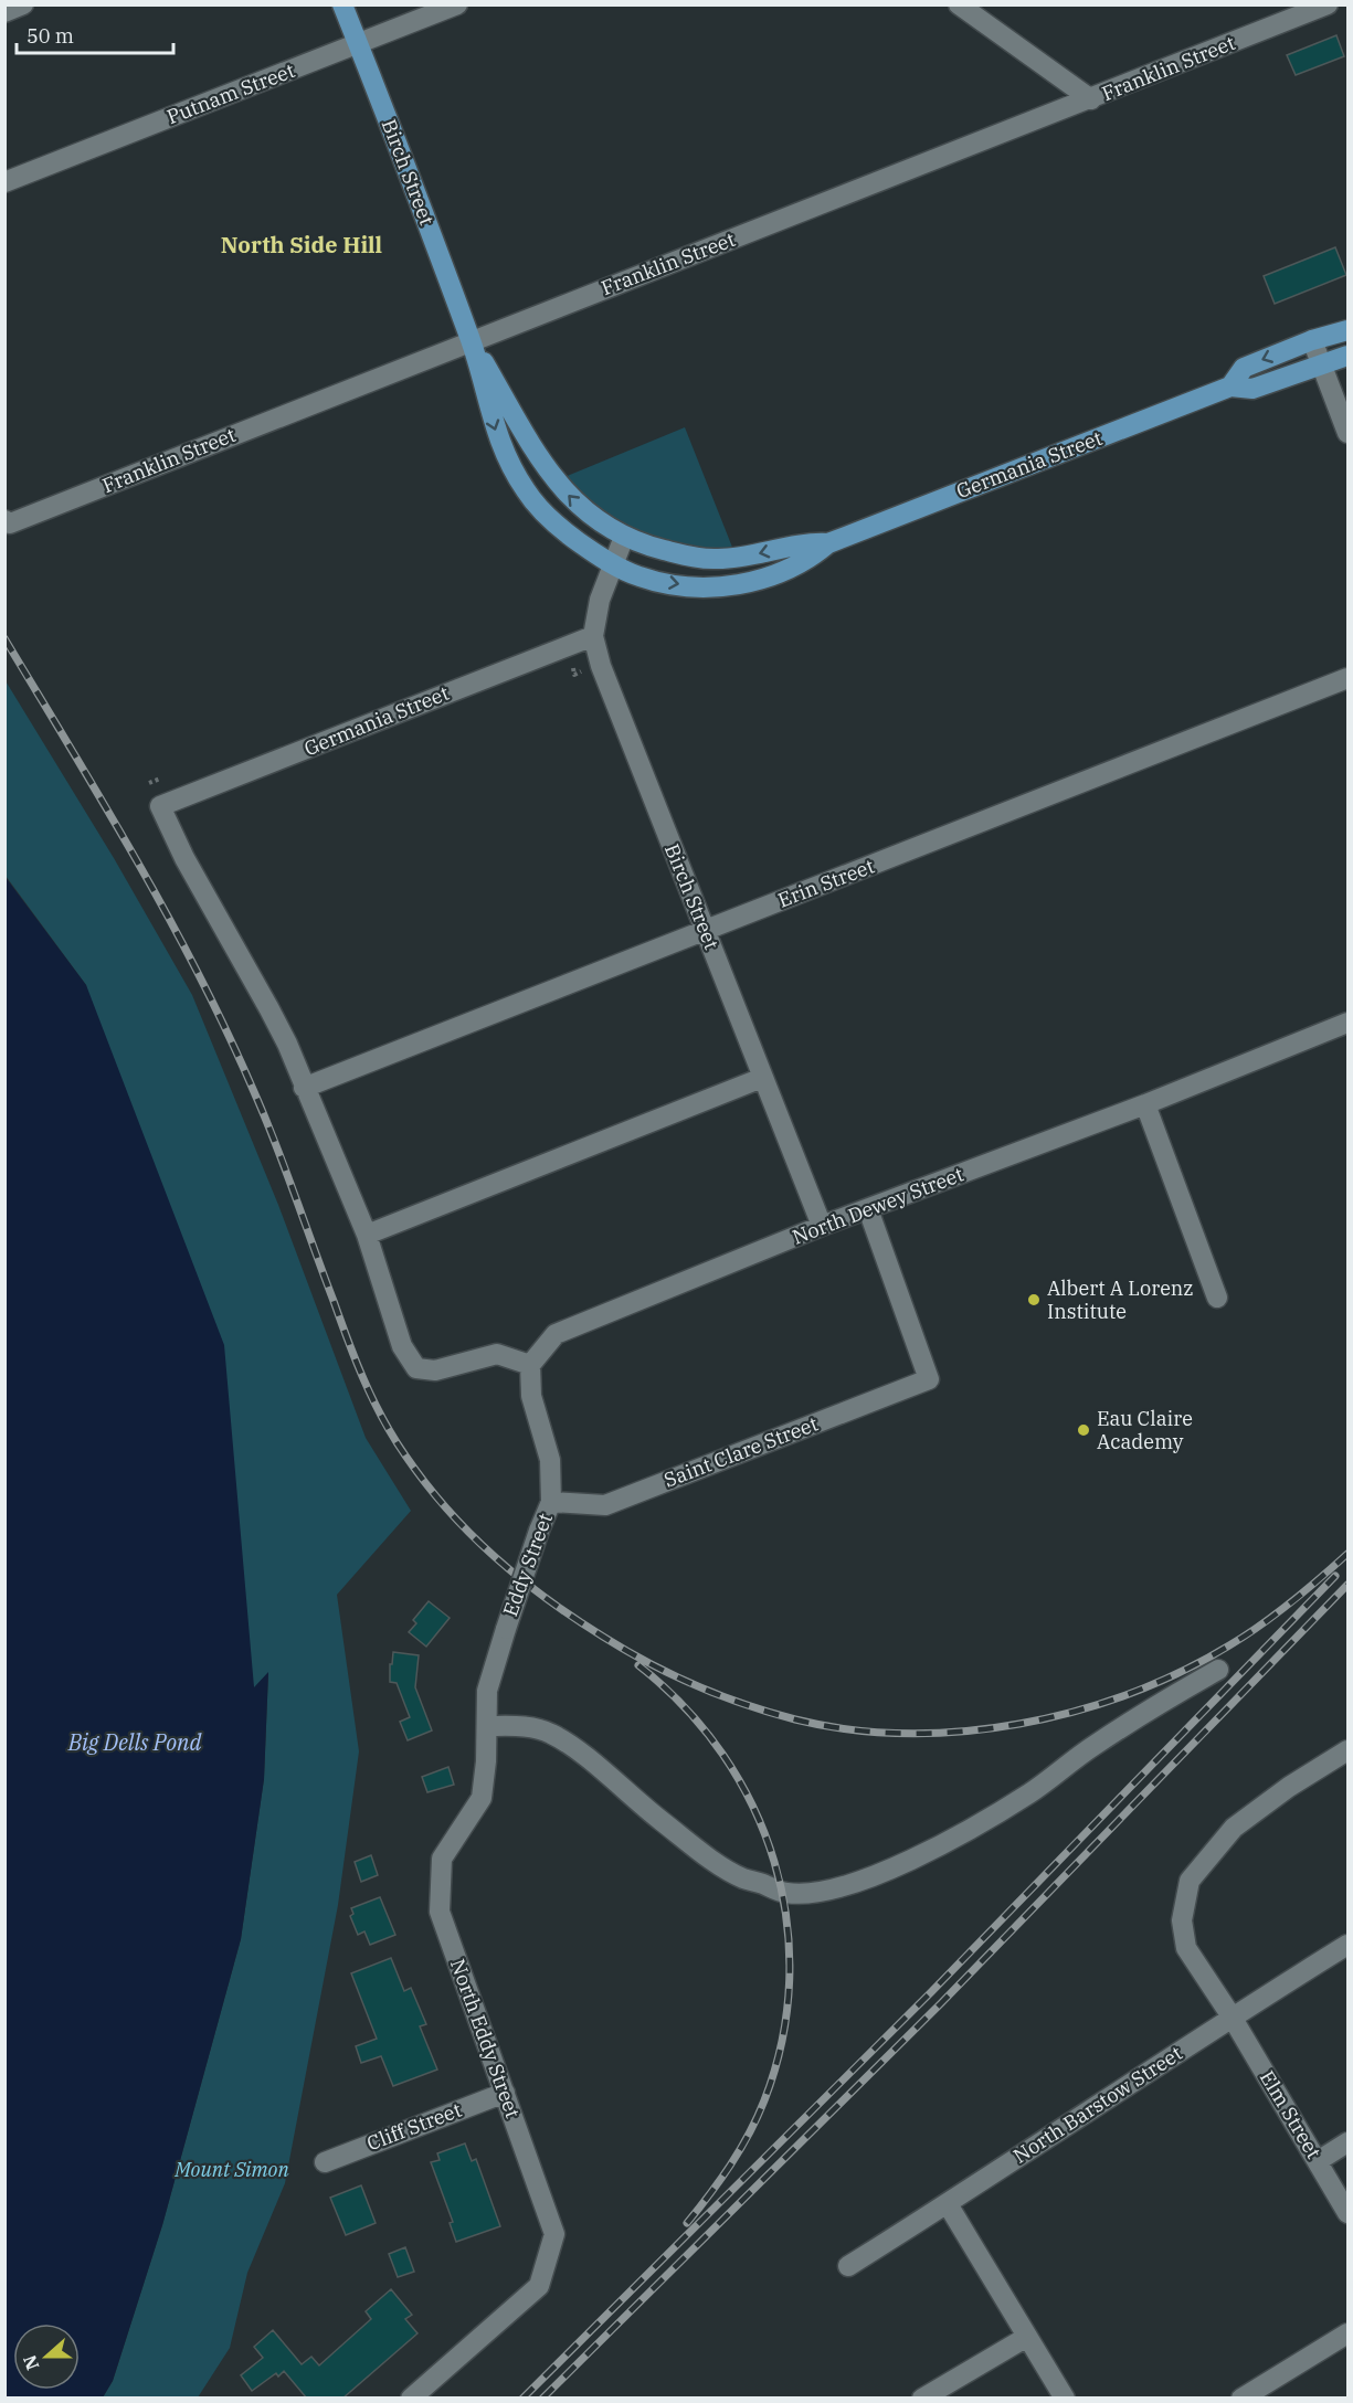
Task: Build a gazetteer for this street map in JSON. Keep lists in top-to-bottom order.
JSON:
{
  "streets": {
    "main road": ["Birch Street", "Germania Street"],
    "street": [
      "Franklin Street",
      "Putnam Street",
      "Erin Street",
      "North Dewey Street",
      "Saint Clare Street",
      "Eddy Street",
      "North Eddy Street",
      "North Barstow Street",
      "Elm Street",
      "Cliff Street"
    ]
  },
  "crossings": [
    ["Franklin Street", "Birch Street"],
    ["Putnam Street", "Birch Street"],
    ["Birch Street", "Germania Street"],
    ["Birch Street", "Erin Street"],
    ["Birch Street", "North Dewey Street"],
    ["Germania Street", "Erin Street"],
    ["North Dewey Street", "Saint Clare Street"],
    ["Saint Clare Street", "Eddy Street"],
    ["Eddy Street", "North Eddy Street"],
    ["North Eddy Street", "Cliff Street"],
    ["North Barstow Street", "Elm Street"]
  ],
  "districts": ["North Side Hill"],
  "water": ["Big Dells Pond"],
  "parks": ["Mount Simon"],
  "places": ["Albert A Lorenz Institute", "Eau Claire Academy"],
  "scale_bar": "50 m",
  "north": "left"
}
